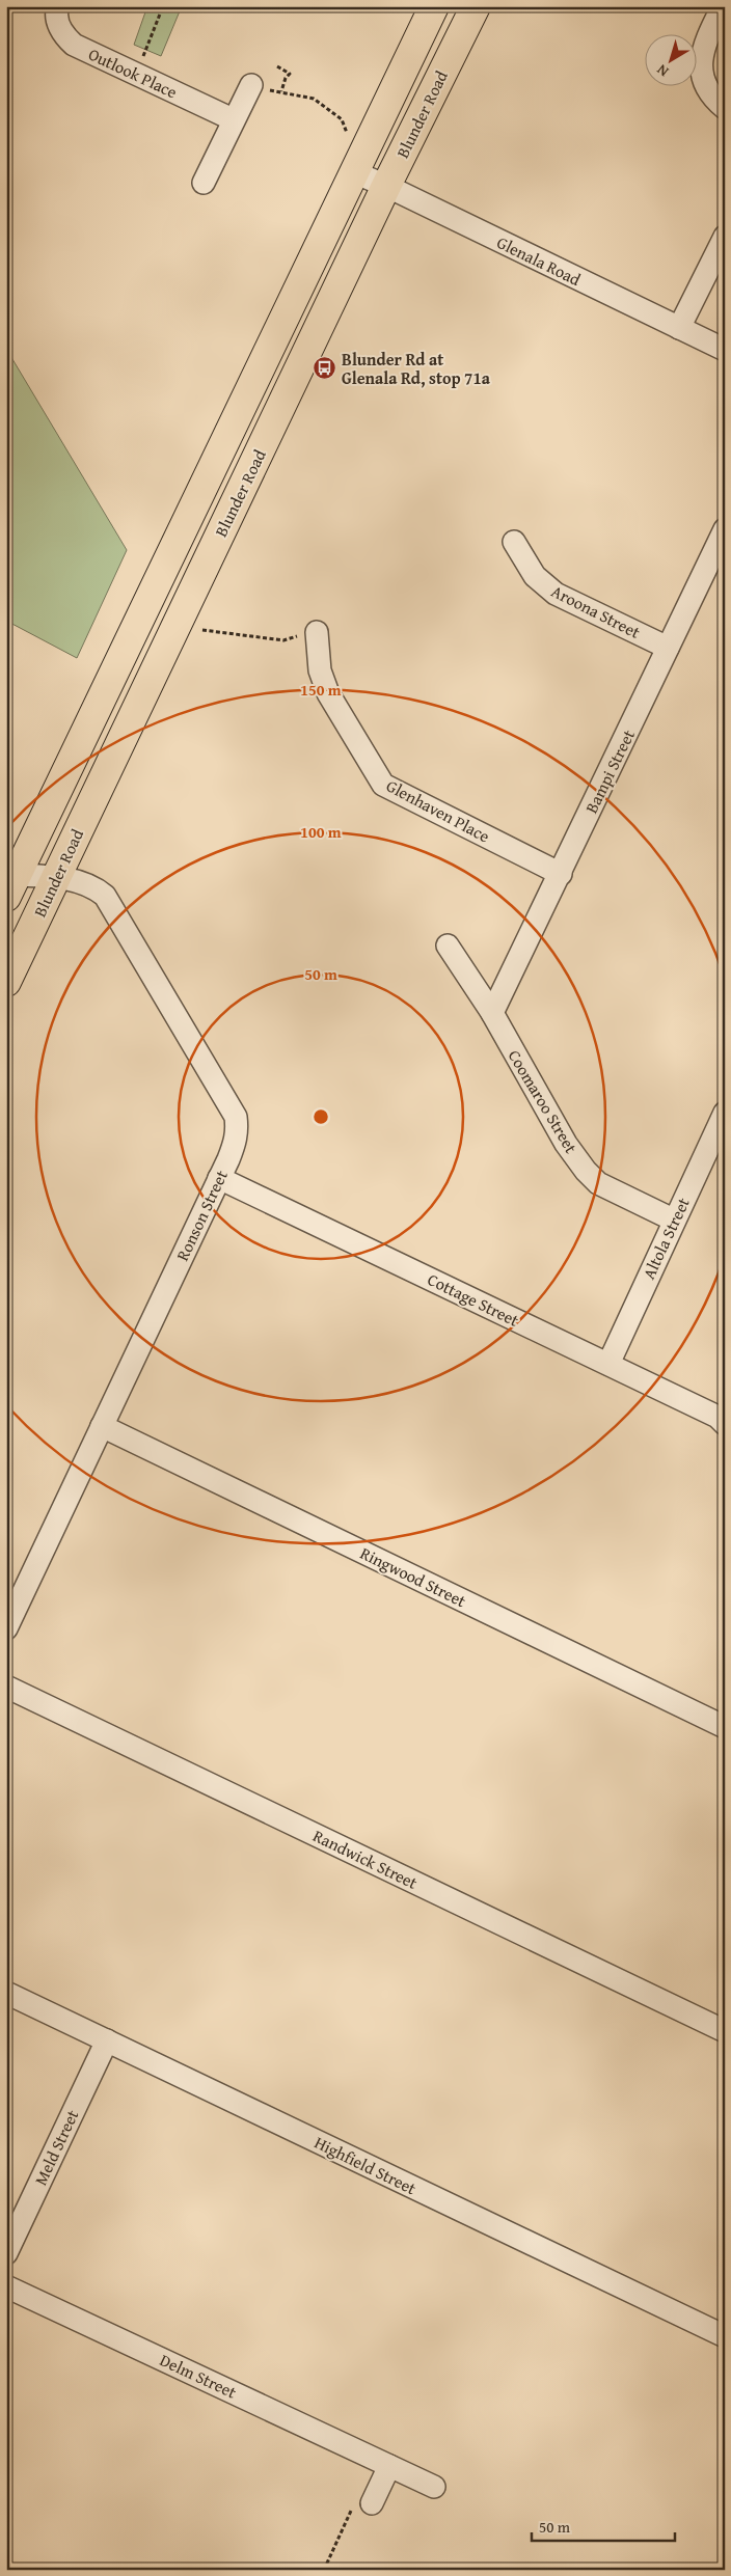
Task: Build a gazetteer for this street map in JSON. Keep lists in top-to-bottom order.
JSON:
{
  "streets": {
    "main road": ["Blunder Road"],
    "street": [
      "Outlook Place",
      "Glenala Road",
      "Aroona Street",
      "Bampi Street",
      "Glenhaven Place",
      "Coomaroo Street",
      "Ronson Street",
      "Altola Street",
      "Cottage Street",
      "Ringwood Street",
      "Randwick Street",
      "Meld Street",
      "Highfield Street",
      "Delm Street"
    ]
  },
  "crossings": [
    ["Blunder Road", "Glenala Road"],
    ["Blunder Road", "Ronson Street"],
    ["Aroona Street", "Bampi Street"],
    ["Bampi Street", "Glenhaven Place"],
    ["Bampi Street", "Coomaroo Street"],
    ["Coomaroo Street", "Altola Street"],
    ["Ronson Street", "Cottage Street"],
    ["Ronson Street", "Ringwood Street"],
    ["Altola Street", "Cottage Street"],
    ["Meld Street", "Highfield Street"]
  ],
  "places": {
    "bus stop": ["Blunder Rd at Glenala Rd, stop 71a"]
  },
  "scale_bar": "50 m",
  "north": "bottom left",
  "rings": ["150 m", "100 m", "50 m"]
}
